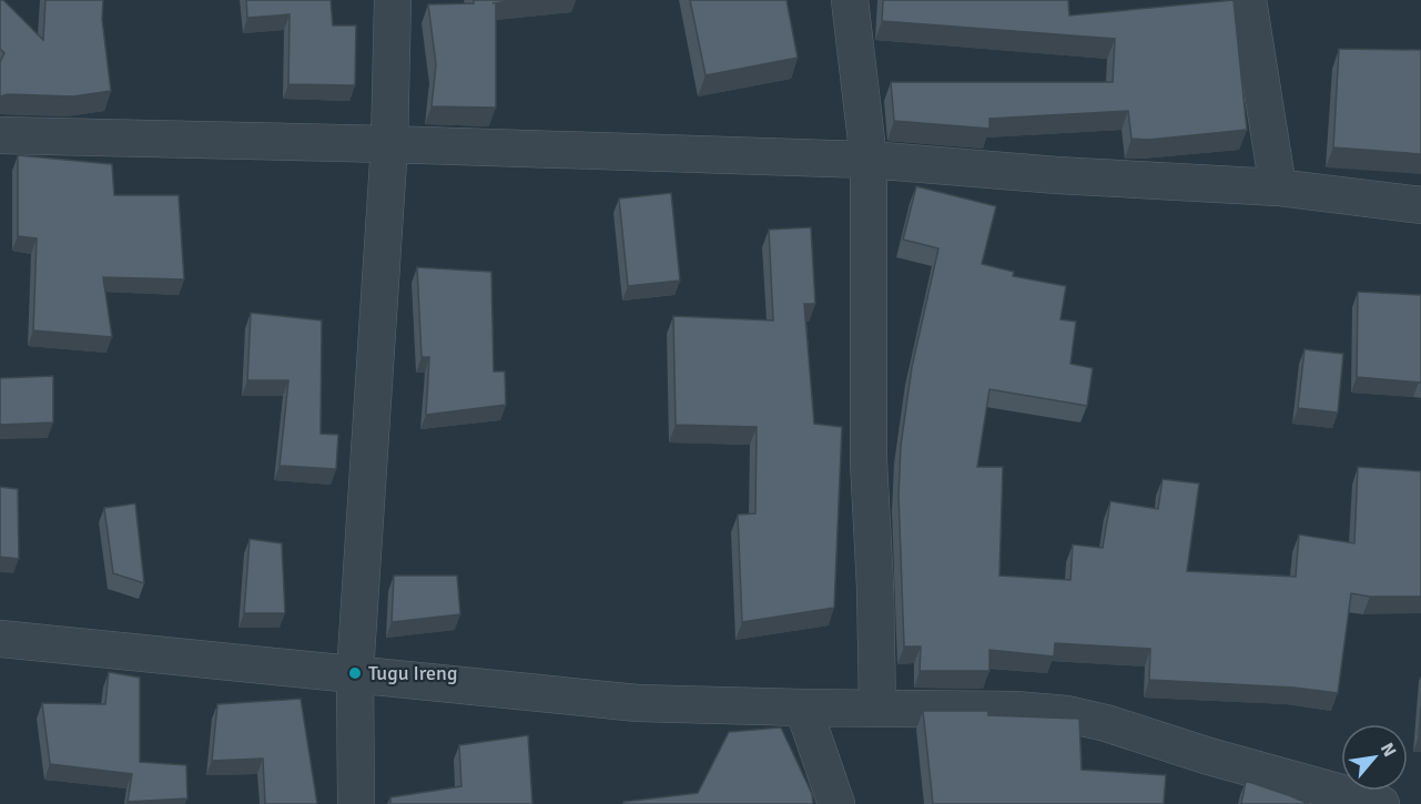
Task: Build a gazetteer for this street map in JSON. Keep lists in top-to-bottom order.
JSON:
{
  "places": ["Tugu Ireng"],
  "north": "top right"
}
